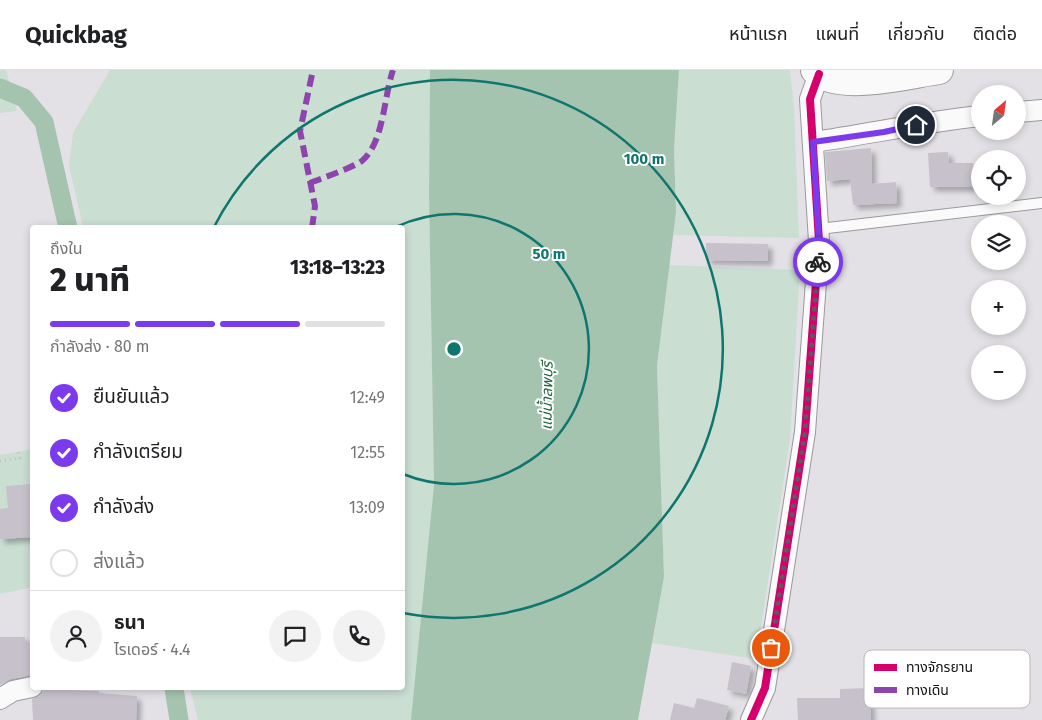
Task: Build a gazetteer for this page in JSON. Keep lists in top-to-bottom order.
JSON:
{
  "water": ["แม่น้ำลพบุรี"],
  "legend": ["ทางจักรยาน", "ทางเดิน"],
  "north": "top right",
  "page": {
    "header": "Quickbag",
    "nav": [
      "หน้าแรก",
      "แผนที่",
      "เกี่ยวกับ",
      "ติดต่อ"
    ],
    "map_buttons": ["+", "−"],
    "heading": ["2 นาที", "ถึงใน", "13:18–13:23"],
    "panel": ["ธนา", "ไรเดอร์ · 4.4"],
    "bar": "กำลังส่ง · 80 m",
    "list": [
      ["ยืนยันแล้ว", "12:49"],
      ["กำลังเตรียม", "12:55"],
      ["กำลังส่ง", "13:09"],
      "ส่งแล้ว"
    ]
  },
  "rings": ["100 m", "50 m"]
}
